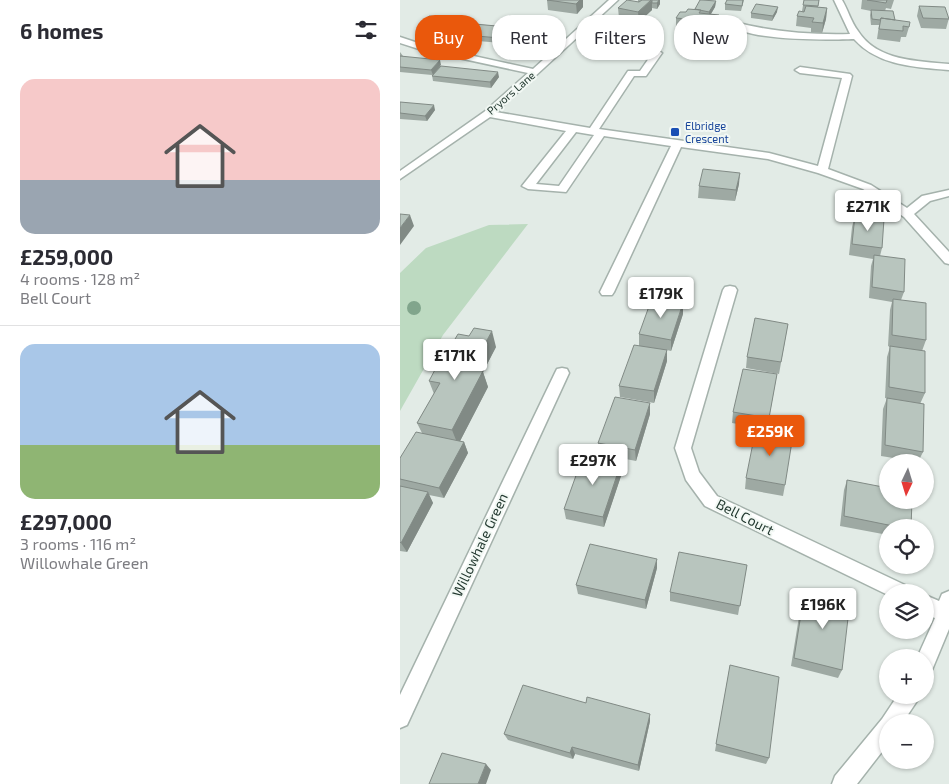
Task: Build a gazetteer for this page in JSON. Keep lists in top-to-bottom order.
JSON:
{
  "streets": {
    "street": ["Pryors Lane", "Bell Court", "Willowhale Green"]
  },
  "places": {
    "transit": ["Elbridge Crescent"]
  },
  "north": "bottom",
  "page": {
    "heading": "6 homes",
    "chip": [
      "Buy",
      "Rent",
      "Filters",
      "New"
    ],
    "list": [
      {
        "name": "£259,000",
        "note": "4 rooms · 128 m² · Bell Court"
      },
      {
        "name": "£297,000",
        "note": "3 rooms · 116 m² · Willowhale Green"
      }
    ],
    "price": [
      "£271K",
      "£179K",
      "£171K",
      "£259K",
      "£297K",
      "£196K"
    ],
    "map_buttons": ["+", "−"]
  }
}
